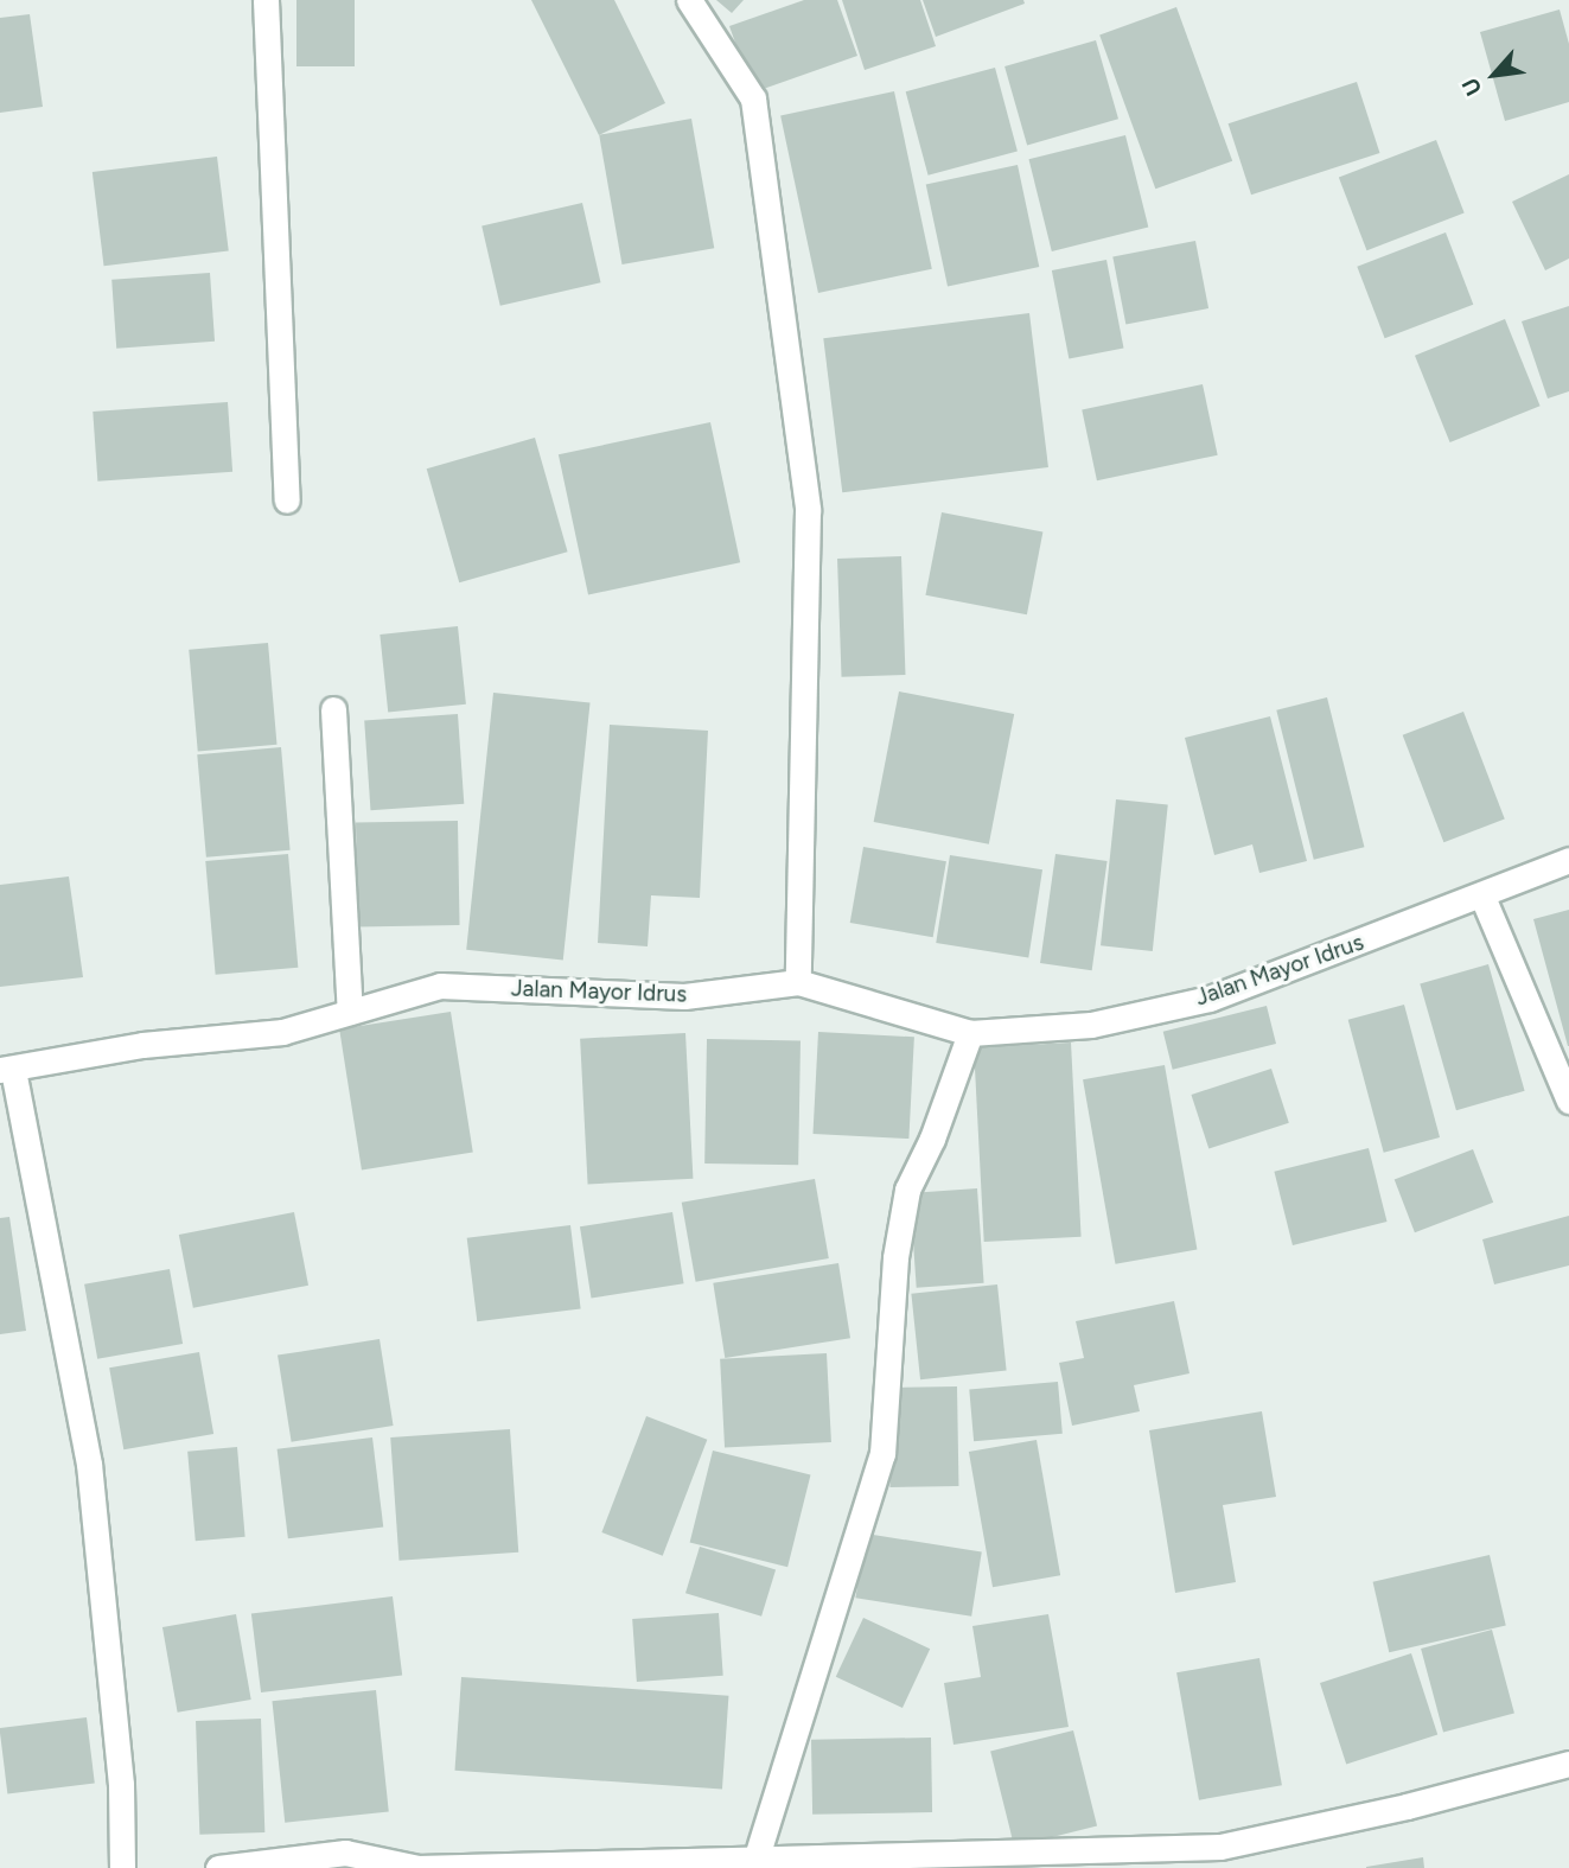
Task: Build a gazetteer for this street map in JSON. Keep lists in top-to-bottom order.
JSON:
{
  "streets": {
    "street": ["Jalan Mayor Idrus"]
  },
  "north": "bottom left"
}
